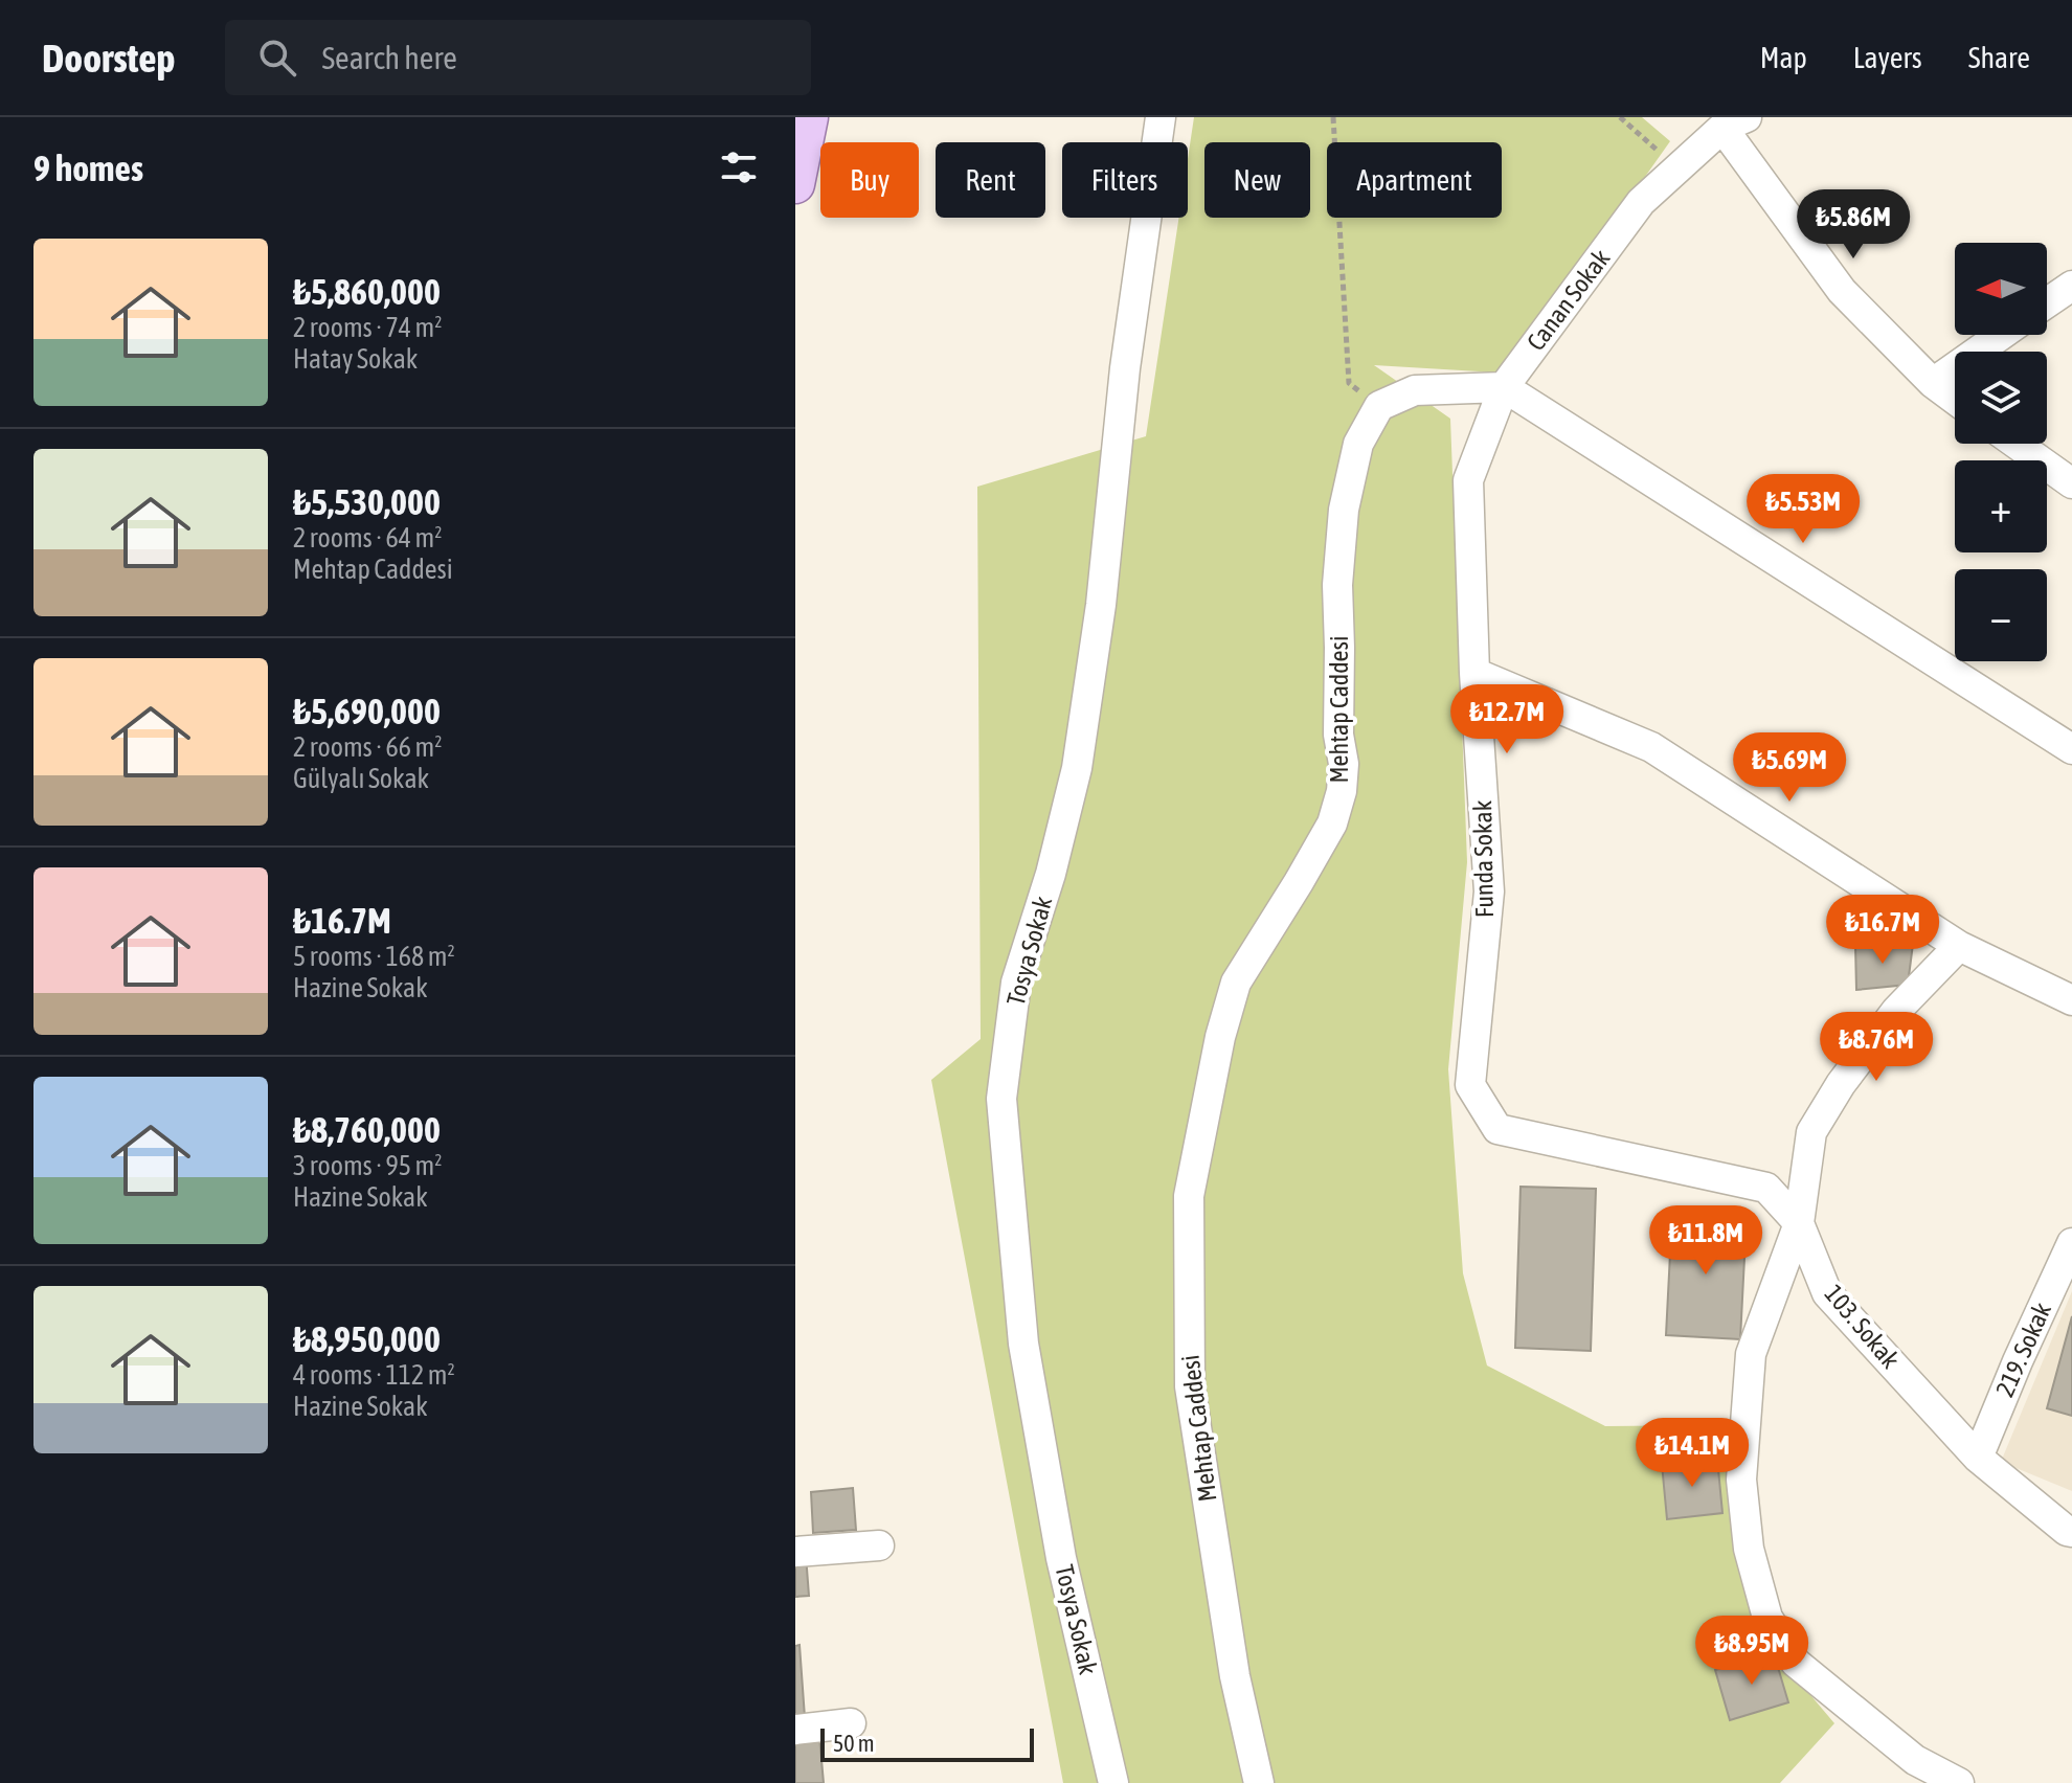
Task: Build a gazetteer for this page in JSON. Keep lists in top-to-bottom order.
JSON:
{
  "streets": {
    "street": [
      "Canan Sokak",
      "Mehtap Caddesi",
      "Funda Sokak",
      "Tosya Sokak",
      "103. Sokak",
      "219. Sokak"
    ]
  },
  "crossings": [
    ["Canan Sokak", "Funda Sokak"],
    ["Funda Sokak", "103. Sokak"],
    ["103. Sokak", "219. Sokak"]
  ],
  "scale_bar": "50 m",
  "north": "left",
  "page": {
    "header": "Doorstep",
    "search": "Search here",
    "nav": ["Map", "Layers", "Share"],
    "heading": "9 homes",
    "chip": [
      "Buy",
      "Rent",
      "Filters",
      "New",
      "Apartment"
    ],
    "price": [
      "₺5.86M",
      "₺5.53M",
      "₺12.7M",
      "₺5.69M",
      "₺16.7M",
      "₺8.76M",
      "₺11.8M",
      "₺14.1M",
      "₺8.95M"
    ],
    "list": [
      {
        "name": "₺5,860,000",
        "note": "2 rooms · 74 m² · Hatay Sokak"
      },
      {
        "name": "₺5,530,000",
        "note": "2 rooms · 64 m² · Mehtap Caddesi"
      },
      {
        "name": "₺5,690,000",
        "note": "2 rooms · 66 m² · Gülyalı Sokak"
      },
      {
        "name": "₺16.7M",
        "note": "5 rooms · 168 m² · Hazine Sokak"
      },
      {
        "name": "₺8,760,000",
        "note": "3 rooms · 95 m² · Hazine Sokak"
      },
      {
        "name": "₺8,950,000",
        "note": "4 rooms · 112 m² · Hazine Sokak"
      }
    ],
    "map_buttons": ["+", "−"],
    "scale": "50 m"
  }
}
